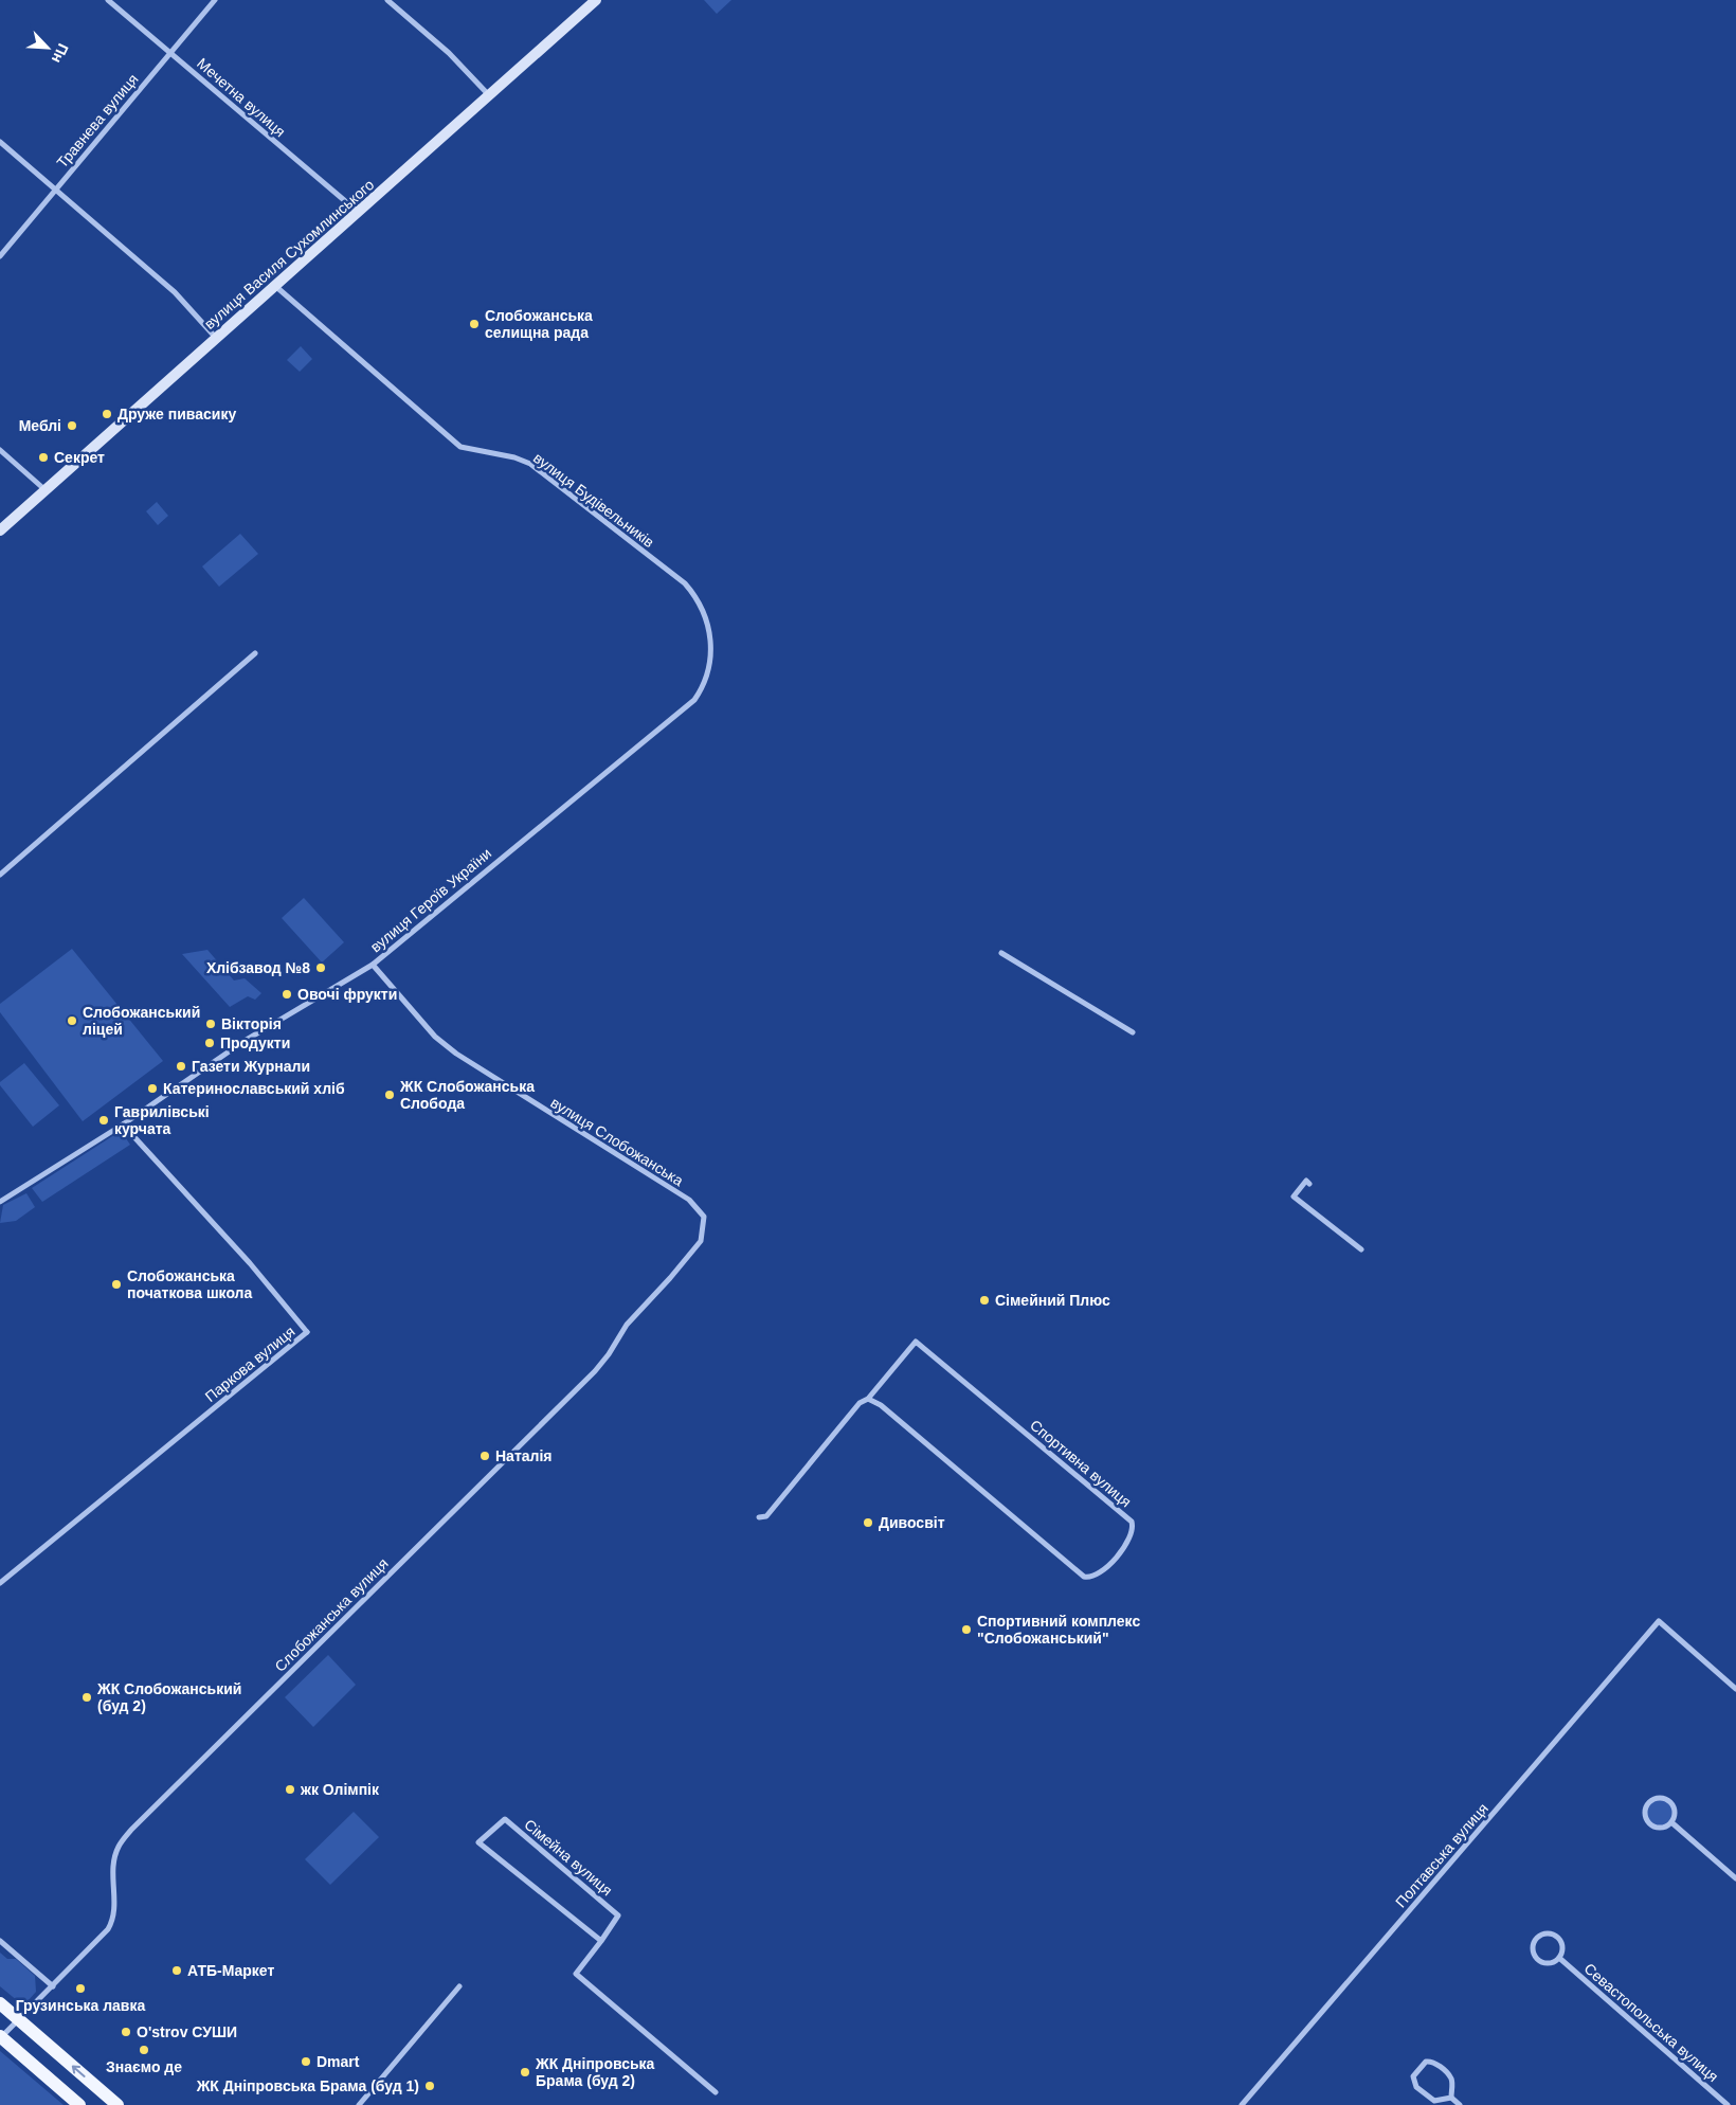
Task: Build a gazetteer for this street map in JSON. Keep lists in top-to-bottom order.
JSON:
{
  "streets": {
    "main road": ["вулиця Василя Сухомлинського"],
    "street": [
      "Мечетна вулиця",
      "Травнева вулиця",
      "вулиця Будівельників",
      "вулиця Героїв України",
      "вулиця Слобожанська",
      "Паркова вулиця",
      "Спортивна вулиця",
      "Слобожанська вулиця",
      "Полтавська вулиця",
      "Сімейна вулиця",
      "Севастопольська вулиця"
    ]
  },
  "crossings": [
    ["Мечетна вулиця", "Травнева вулиця"],
    ["Мечетна вулиця", "вулиця Василя Сухомлинського"],
    ["вулиця Василя Сухомлинського", "вулиця Будівельників"],
    ["вулиця Будівельників", "вулиця Героїв України"],
    ["вулиця Героїв України", "вулиця Слобожанська"],
    ["вулиця Героїв України", "Паркова вулиця"],
    ["вулиця Слобожанська", "Слобожанська вулиця"]
  ],
  "places": [
    "Слобожанська селищна рада",
    "Друже пивасику",
    "Меблі",
    "Секрет",
    "Хлібзавод №8",
    "Овочі фрукти",
    "Слобожанський ліцей",
    "Вікторія",
    "Продукти",
    "Газети Журнали",
    "Катеринославський хліб",
    "ЖК Слобожанська Слобода",
    "Гаврилівські курчата",
    "Cлобожанська початкова школа",
    "Сімейний Плюс",
    "Наталія",
    "Дивосвіт",
    "Спортивний комплекс \"Слобожанський\"",
    "ЖК Слобожанський (буд 2)",
    "жк Олімпік",
    "АТБ-Маркет",
    "Грузинська лавка",
    "O'strov СУШИ",
    "Знаємо де",
    "Dmart",
    "ЖК Дніпровська Брама (буд 2)",
    "ЖК Дніпровська Брама (буд 1)"
  ],
  "north": "bottom right"
}
